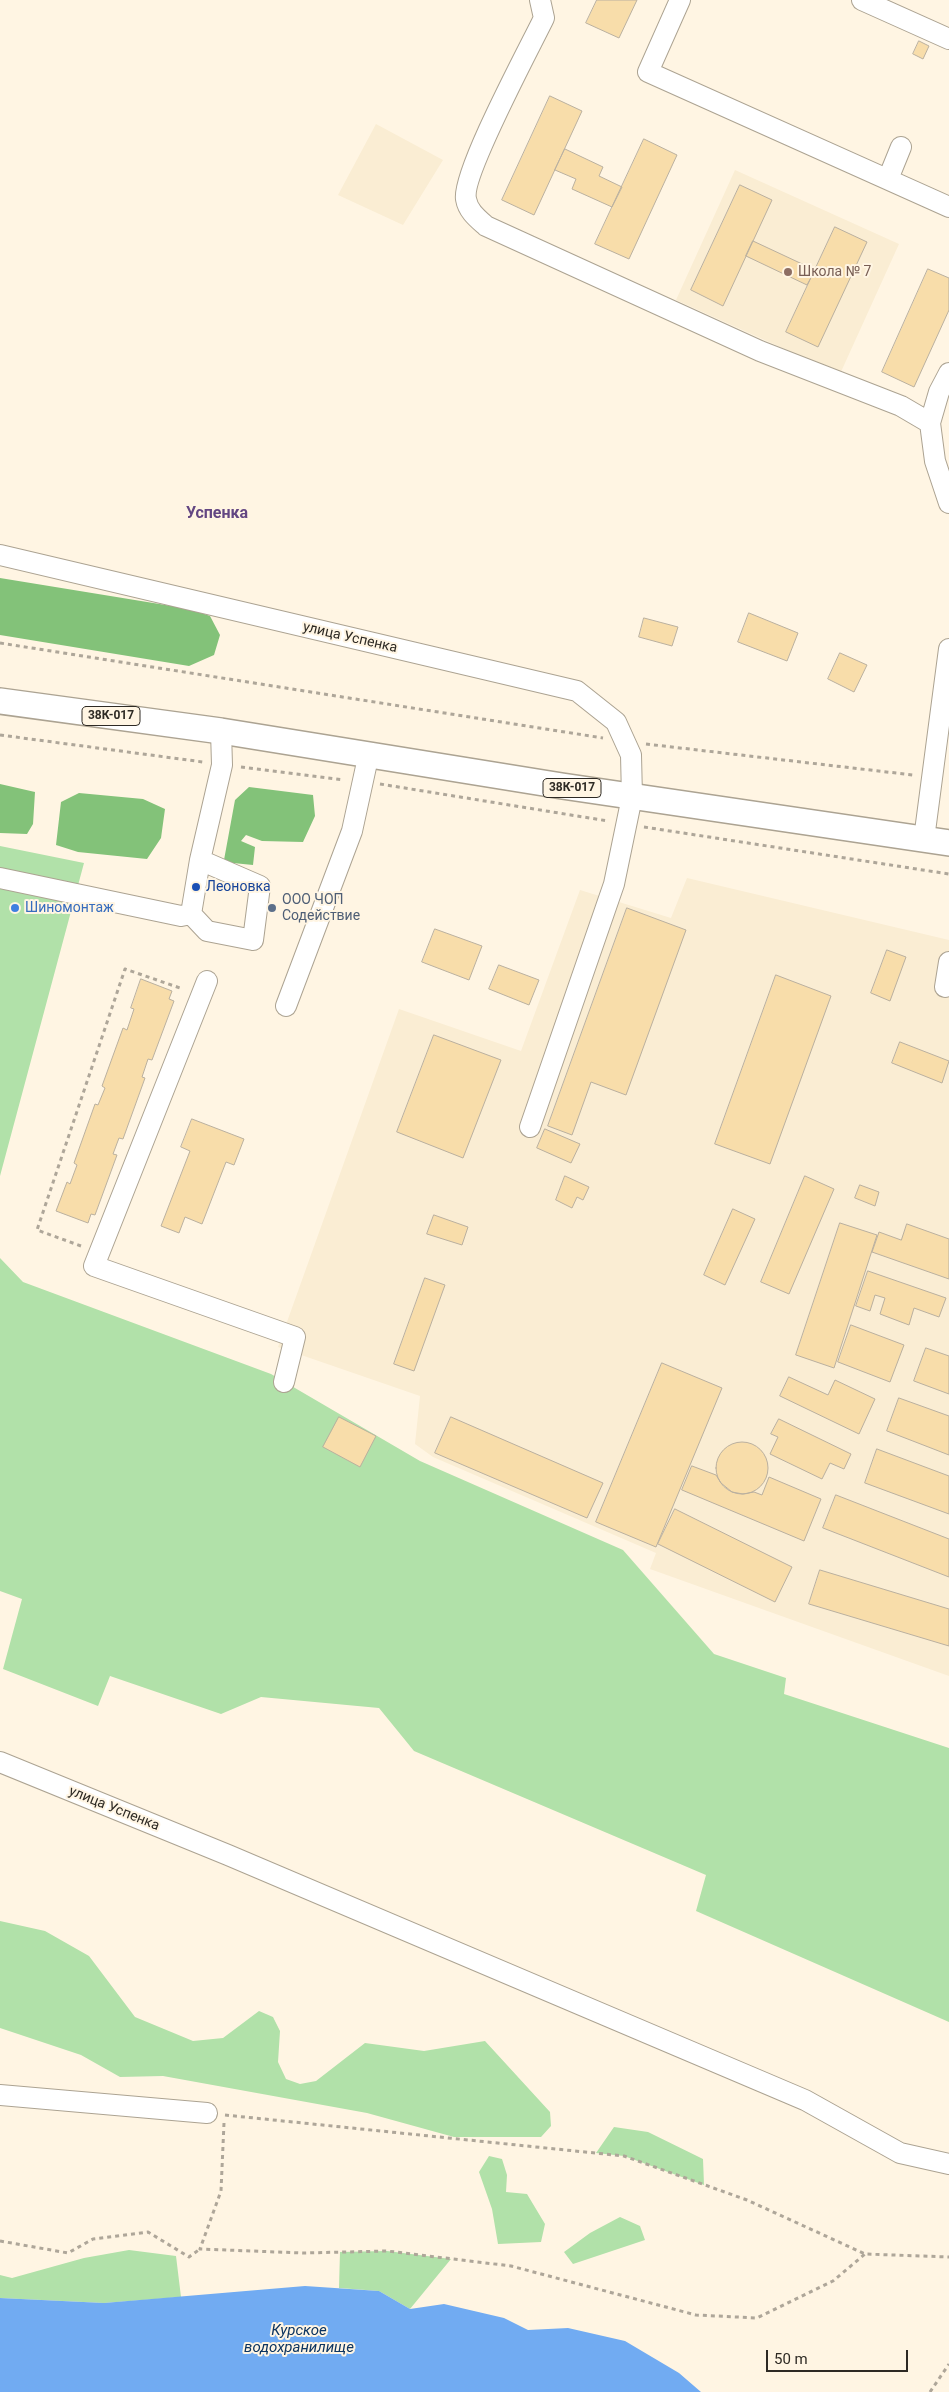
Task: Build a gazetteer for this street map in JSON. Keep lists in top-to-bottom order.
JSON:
{
  "streets": {
    "main road": ["38К-017"],
    "street": ["улица Успенка"]
  },
  "crossings": [
    ["улица Успенка", "38К-017"]
  ],
  "districts": ["Успенка"],
  "water": ["Курское водохранилище"],
  "places": [
    "Школа № 7",
    "Леоновка",
    "Шиномонтаж",
    "ООО ЧОП Содействие"
  ],
  "scale_bar": "50 m"
}
